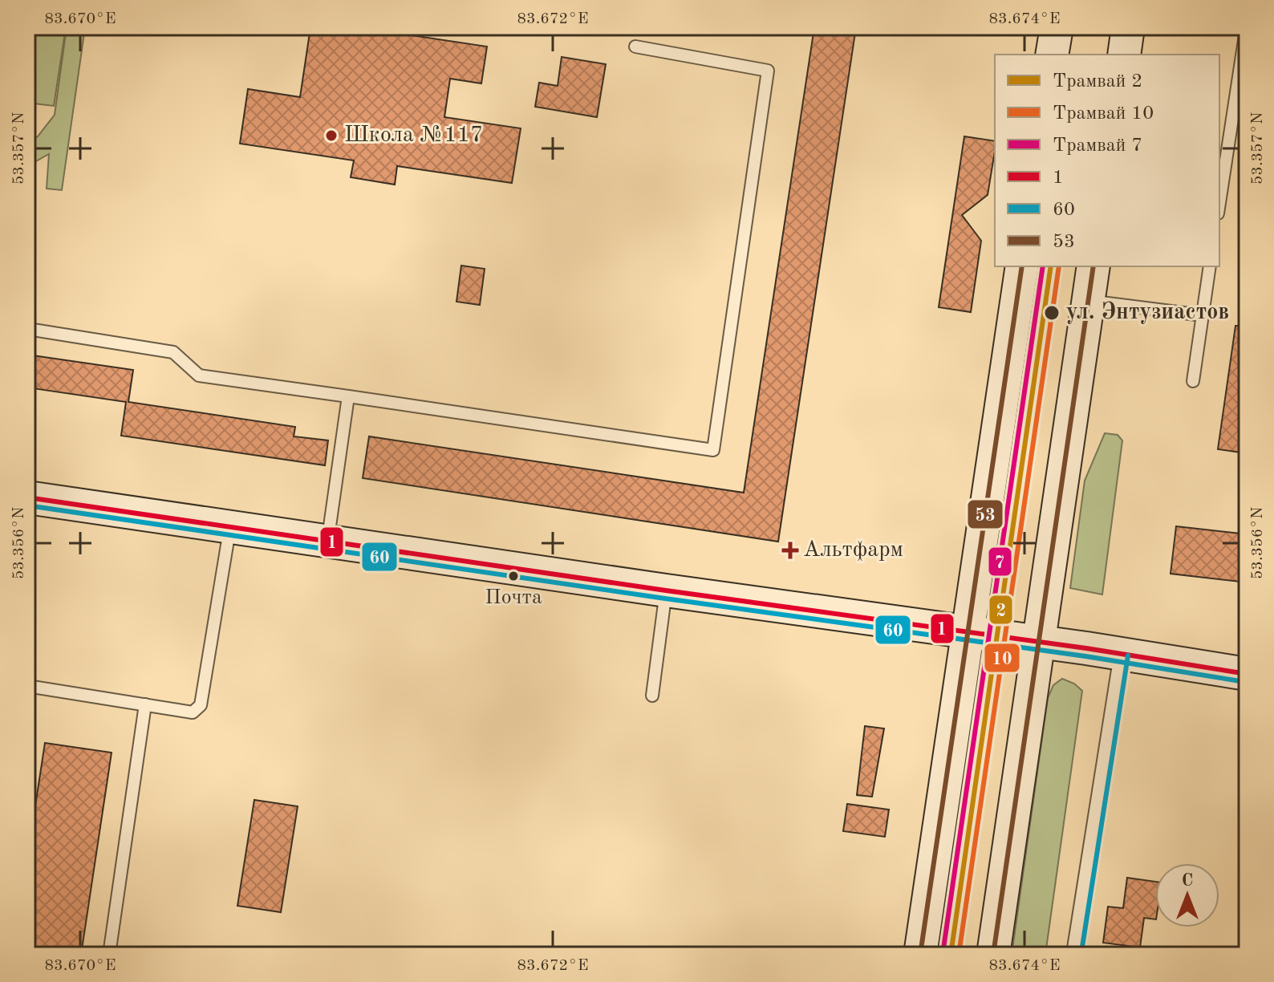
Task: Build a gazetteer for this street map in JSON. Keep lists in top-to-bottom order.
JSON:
{
  "places": {
    "other": ["Школа №117", "ул. Энтузиастов", "Почта"],
    "health": ["Альтфарм"]
  },
  "lines": [
    "tram line 2",
    "tram line 10",
    "tram line 7",
    "transit line 53",
    "transit line 1",
    "transit line 60"
  ],
  "legend": [
    "Трамвай 2",
    "Трамвай 10",
    "Трамвай 7",
    "1",
    "60",
    "53"
  ],
  "north": "top",
  "coordinates": [
    "83.670°E",
    "83.672°E",
    "83.674°E",
    "53.357°N",
    "53.356°N"
  ]
}
